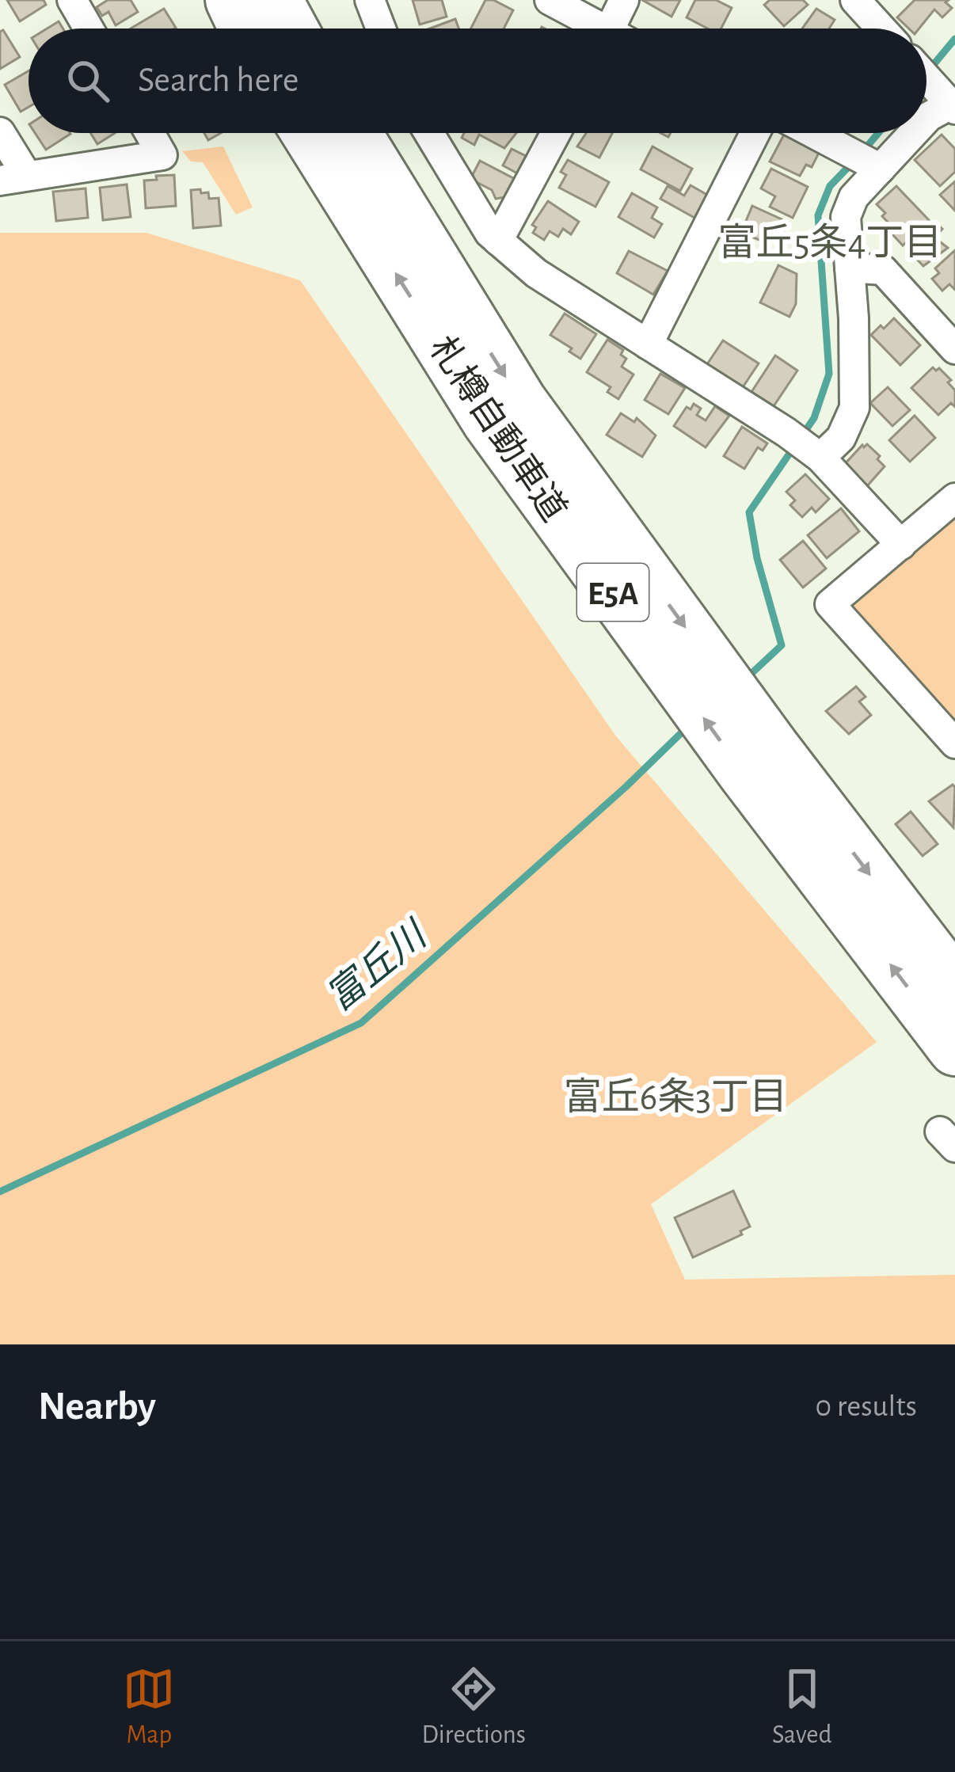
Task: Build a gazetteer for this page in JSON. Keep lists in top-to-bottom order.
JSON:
{
  "streets": {
    "highway": ["札樽自動車道", "E5A"]
  },
  "districts": ["富丘5条4丁目", "富丘6条3丁目"],
  "water": ["富丘川"],
  "page": {
    "search": "Search here",
    "heading": ["Nearby", "0 results"],
    "nav": ["Map", "Directions", "Saved"]
  }
}
